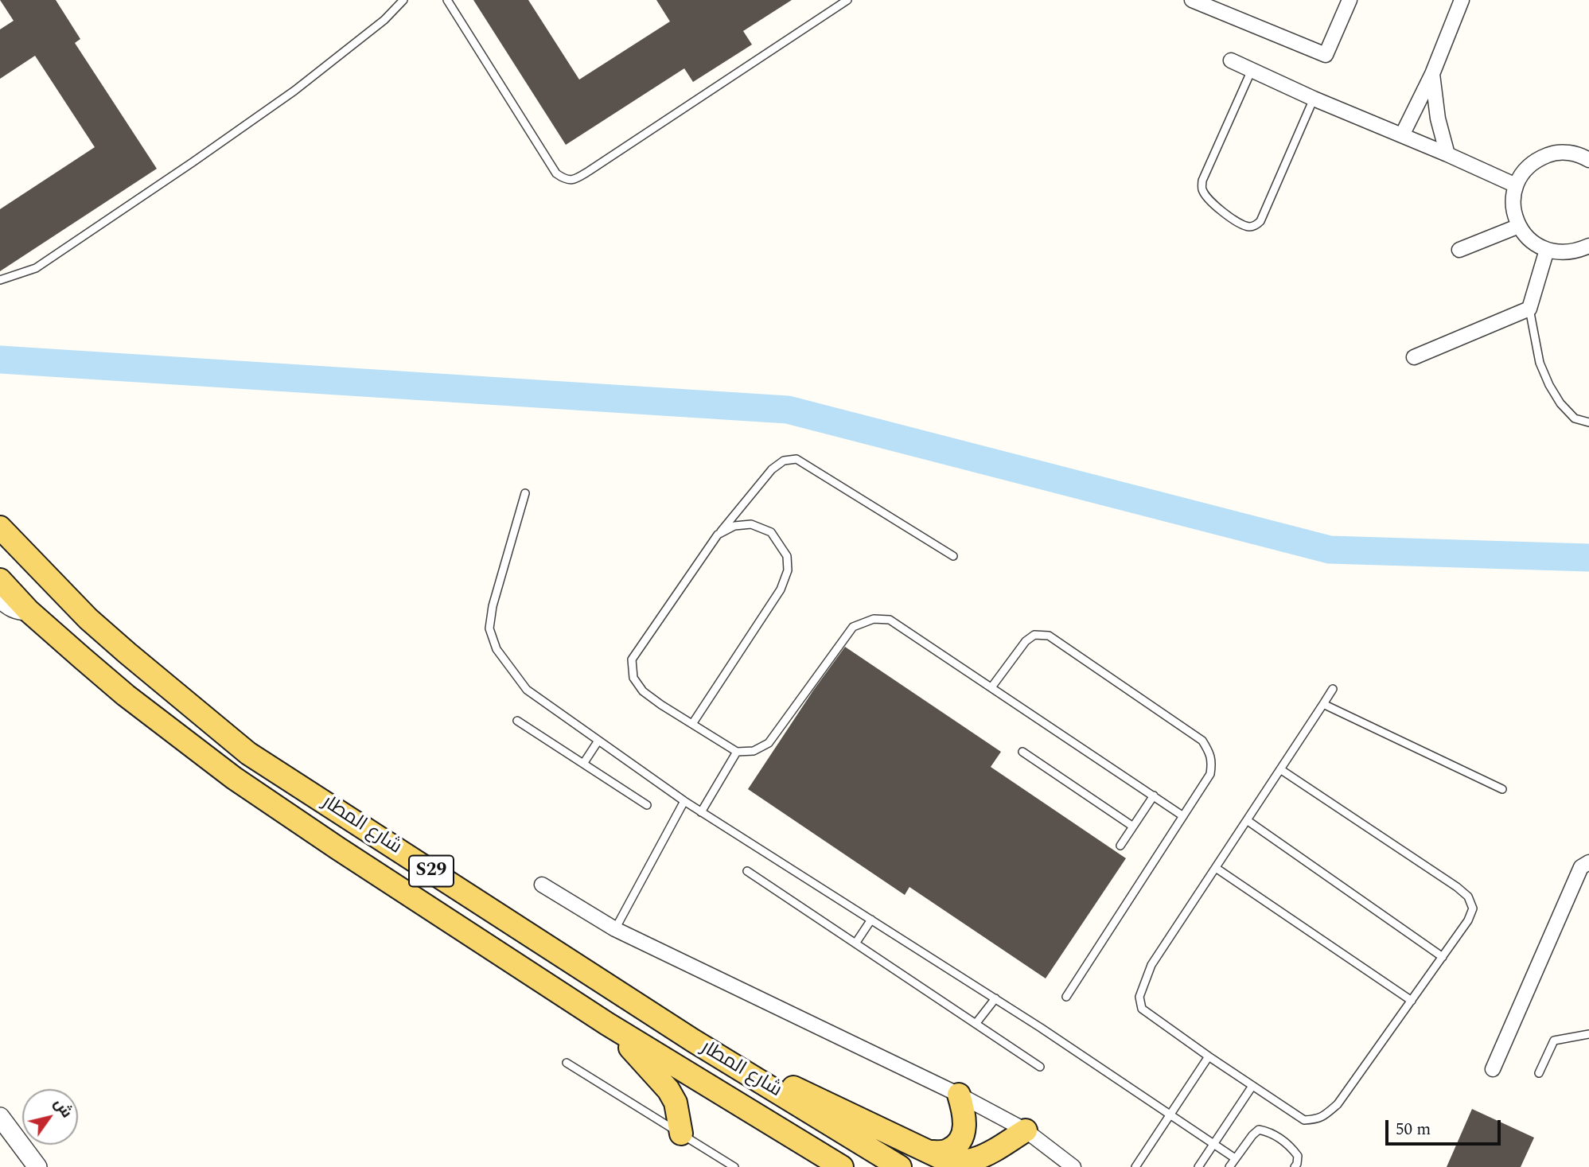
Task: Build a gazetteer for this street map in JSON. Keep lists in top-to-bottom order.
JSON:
{
  "streets": {
    "main road": ["شارع المطار", "S29"]
  },
  "scale_bar": "50 m",
  "north": "top right"
}
